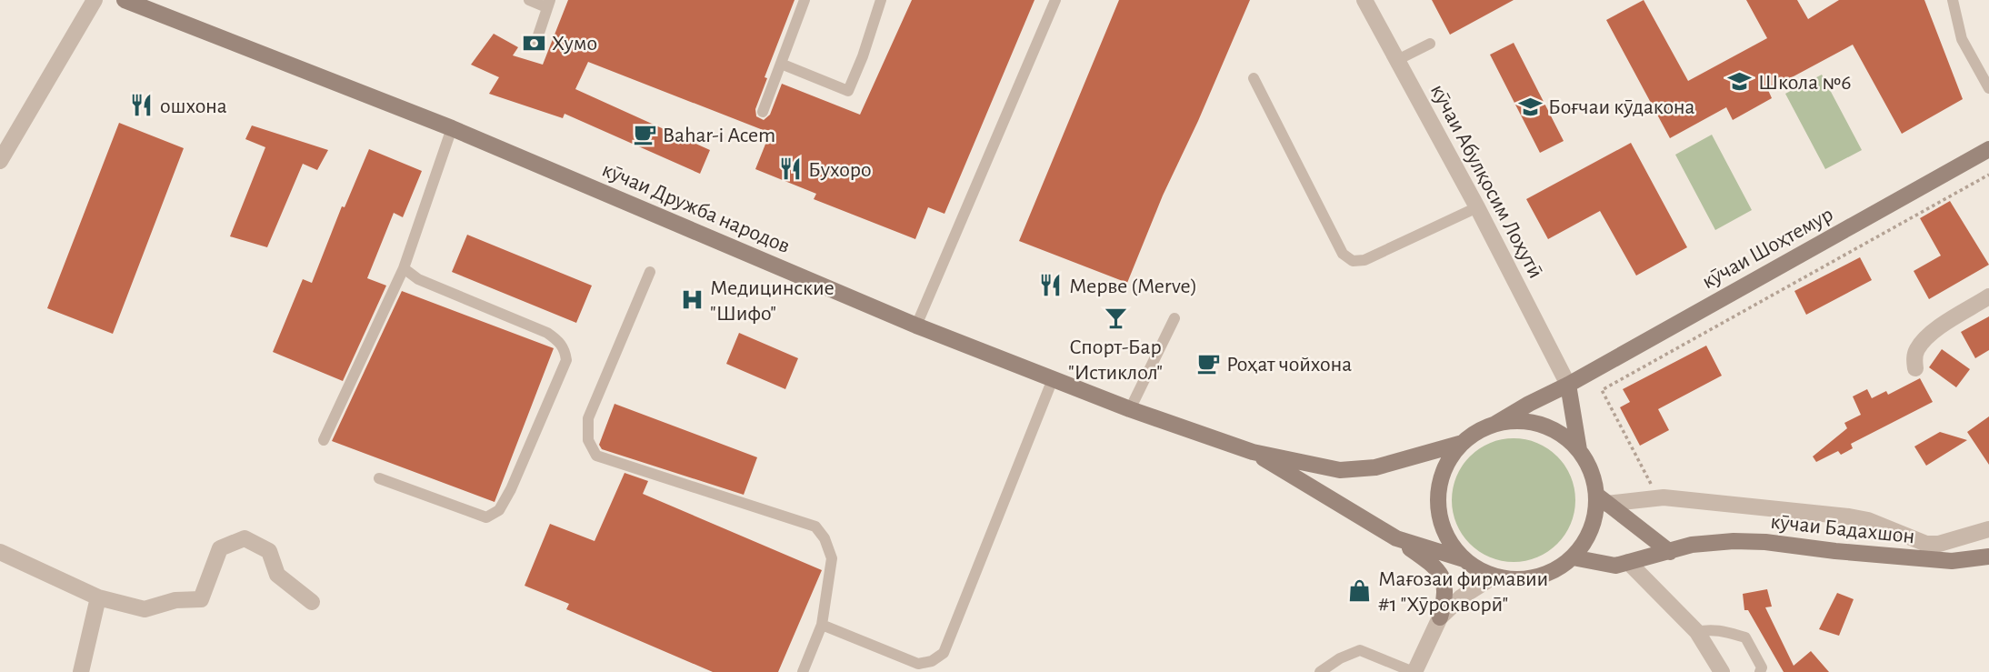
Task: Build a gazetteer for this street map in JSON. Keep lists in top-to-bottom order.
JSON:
{
  "streets": {
    "main road": ["кӯчаи Дружба народов", "кӯчаи Шоҳтемур", "кӯчаи Бадахшон"],
    "street": ["кӯчаи Абулқосим Лоҳутӣ"]
  },
  "crossings": [
    ["кӯчаи Абулқосим Лоҳутӣ", "кӯчаи Шоҳтемур"]
  ],
  "places": {
    "bank": ["Хумо"],
    "school or university": ["Школа №6", "Боғчаи кӯдакона"],
    "restaurant": ["ошхона", "Бухоро", "Мерве (Merve)"],
    "cafe": ["Bahar-i Acem", "Роҳат чойхона"],
    "hospital": ["Медицинские \"Шифо\""],
    "bar": ["Спорт-Бар \"Истиклол\""],
    "shop": ["Мағозаи фирмавии #1 \"Хӯрокворӣ\""]
  }
}
